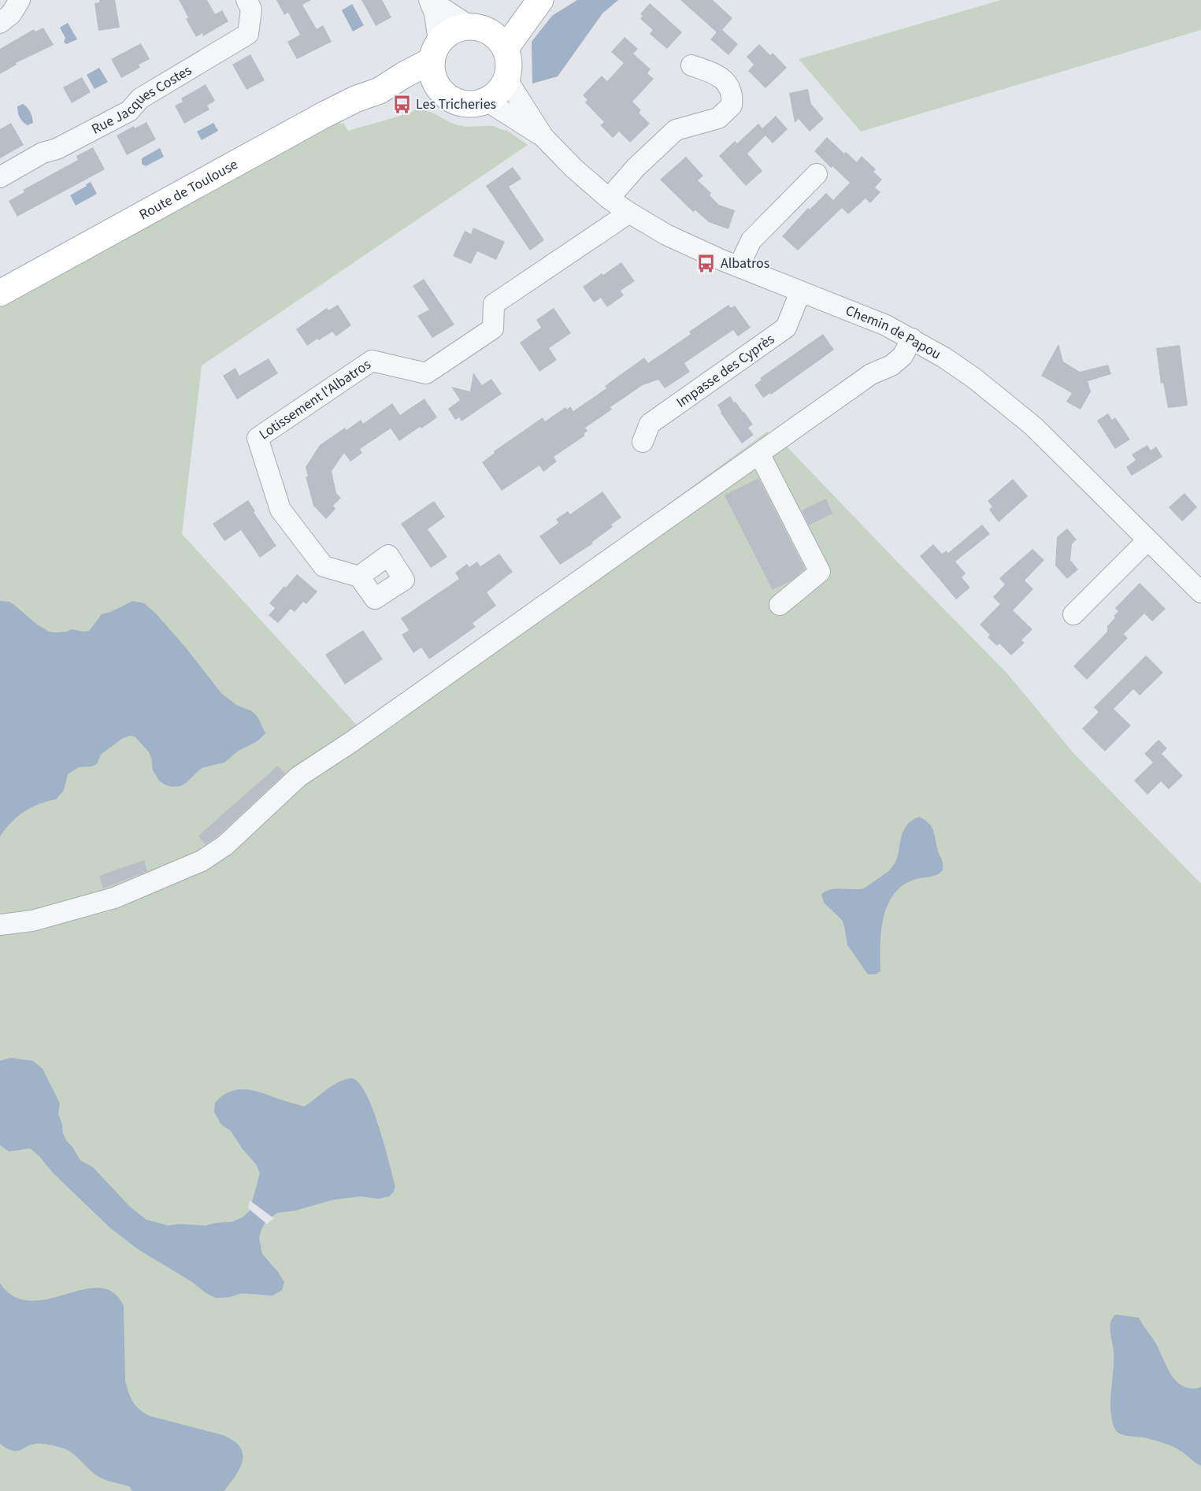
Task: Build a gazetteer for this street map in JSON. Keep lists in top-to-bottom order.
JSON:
{
  "streets": {
    "main road": ["Route de Toulouse"],
    "street": [
      "Rue Jacques Costes",
      "Chemin de Papou",
      "Impasse des Cyprès",
      "Lotissement l'Albatros"
    ]
  },
  "crossings": [
    ["Route de Toulouse", "Chemin de Papou"],
    ["Chemin de Papou", "Impasse des Cyprès"],
    ["Chemin de Papou", "Lotissement l'Albatros"]
  ],
  "places": {
    "bus stop": ["Les Tricheries", "Albatros"]
  }
}
